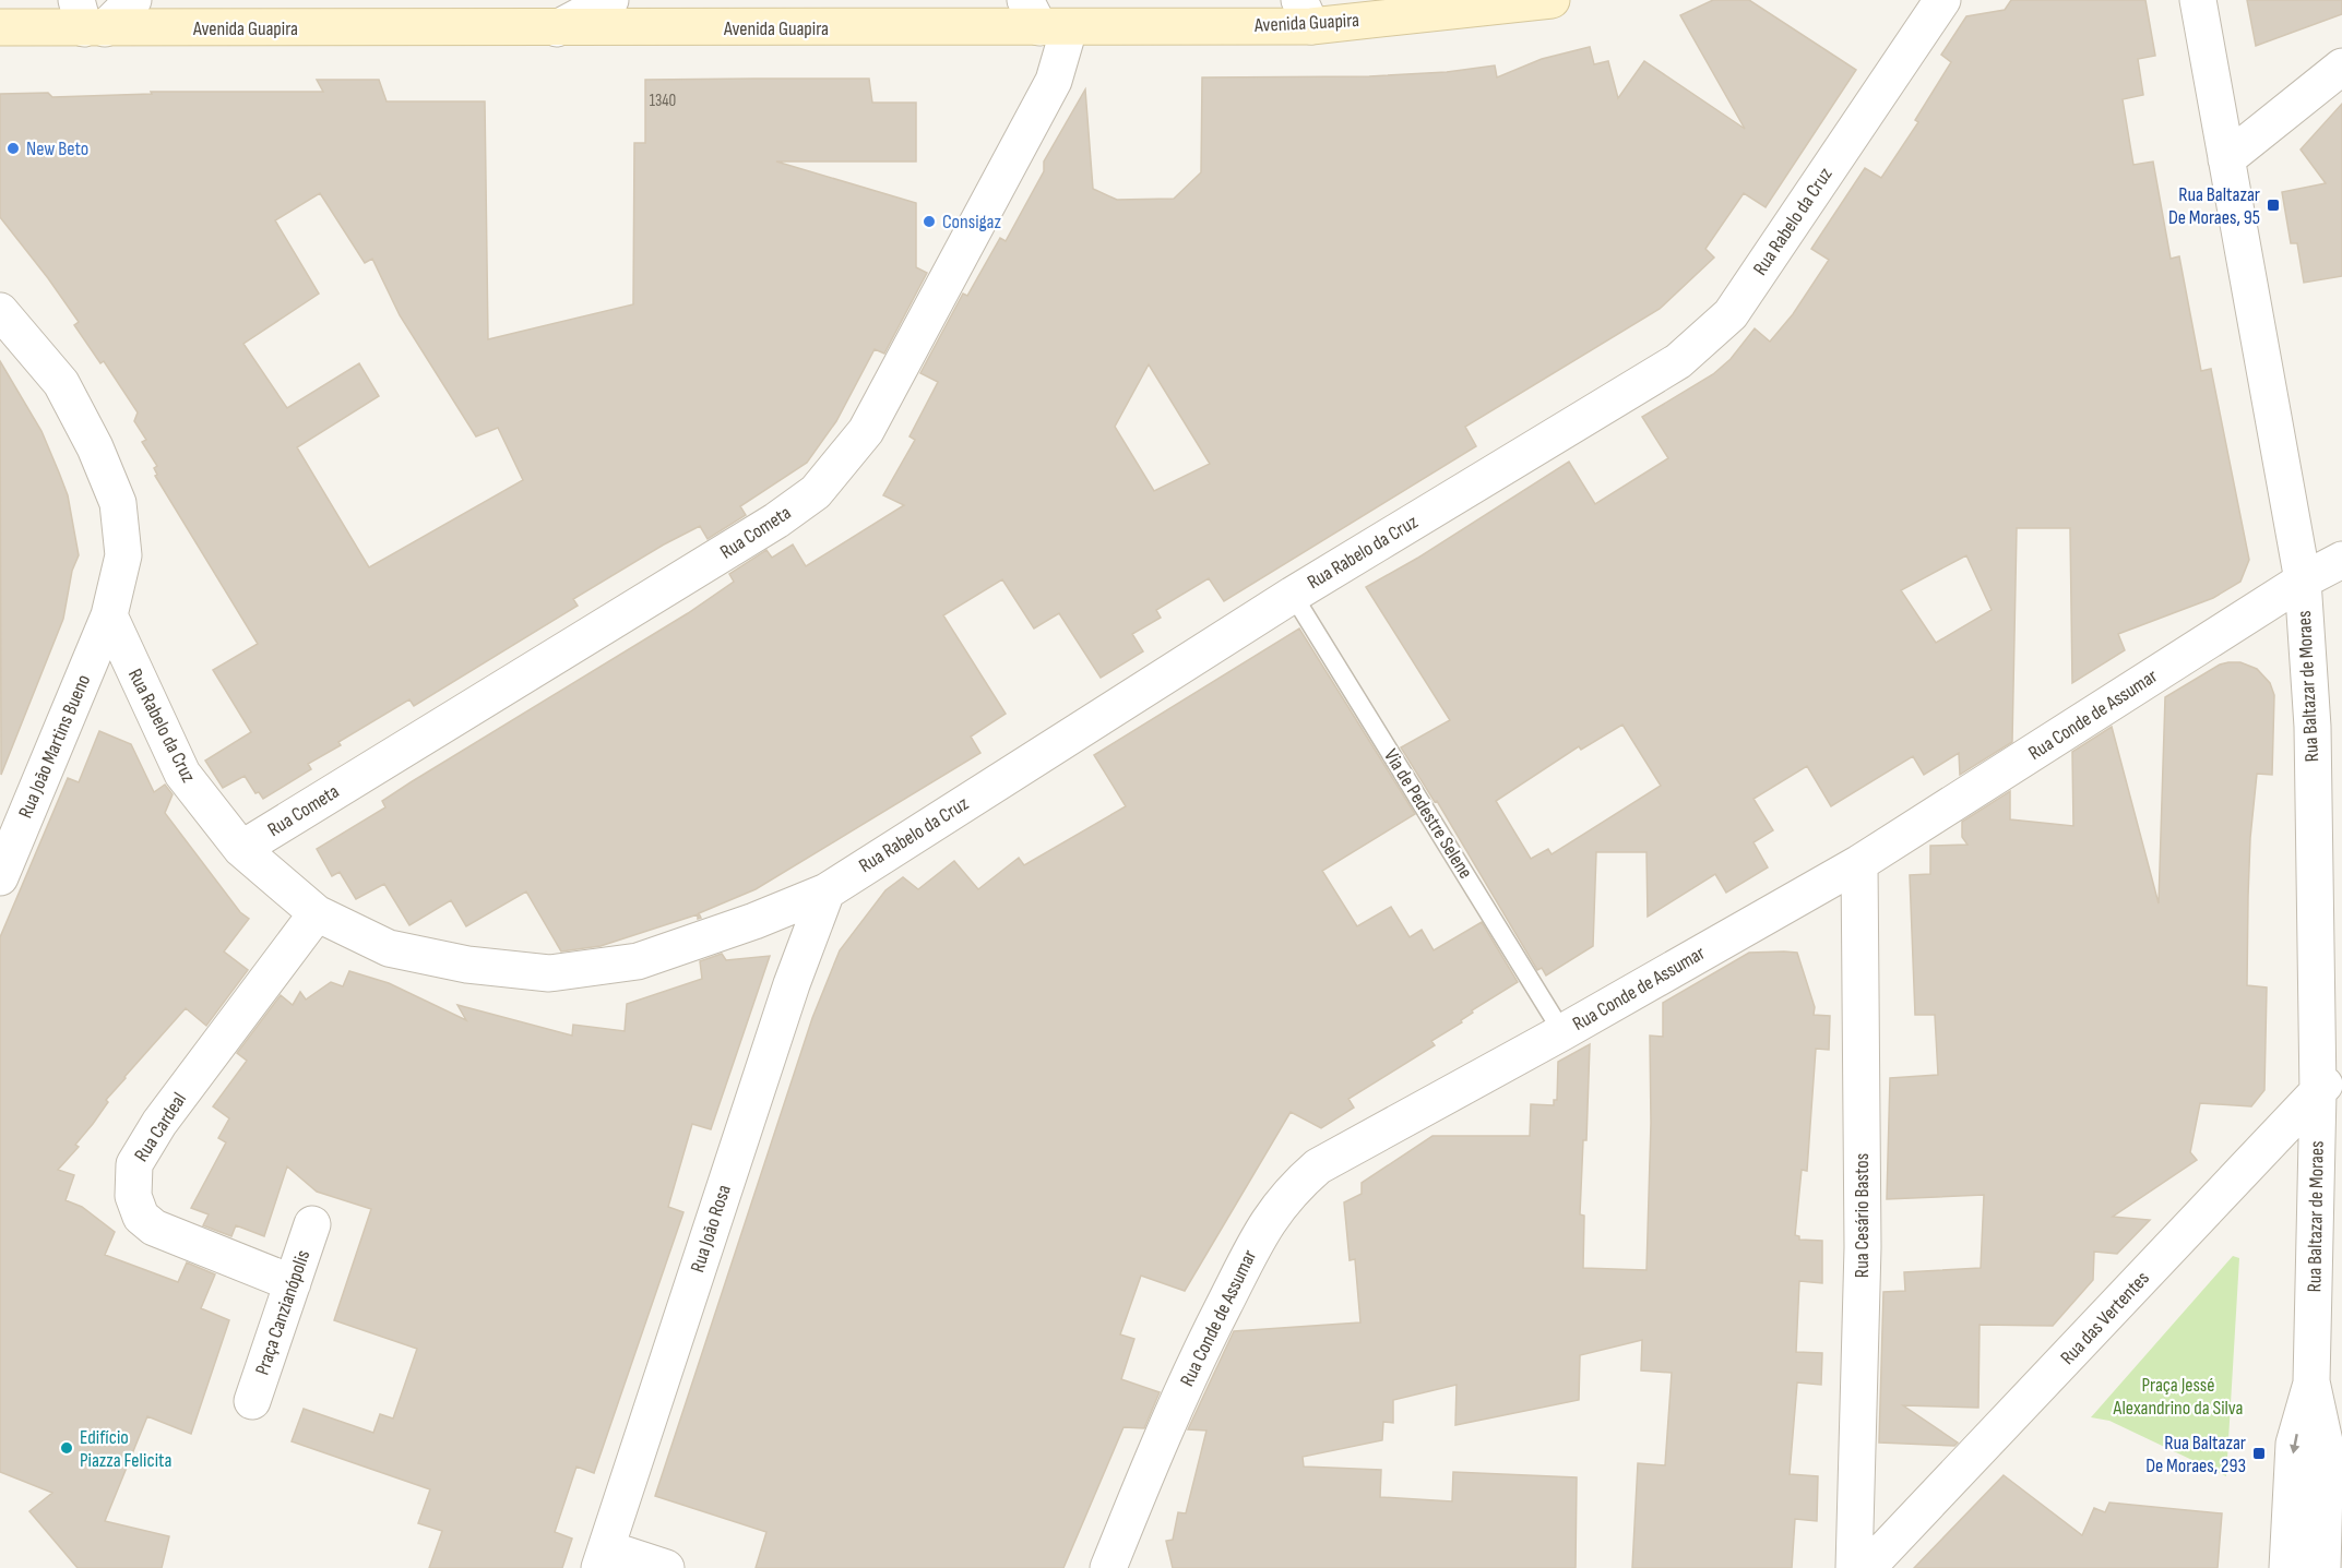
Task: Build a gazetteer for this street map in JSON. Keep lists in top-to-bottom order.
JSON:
{
  "streets": {
    "main road": ["Avenida Guapira"],
    "street": [
      "Rua Rabelo da Cruz",
      "Rua Cometa",
      "Rua Baltazar de Moraes",
      "Rua Conde de Assumar",
      "Rua João Martins Bueno",
      "Rua Cardeal",
      "Rua Cesário Bastos",
      "Rua João Rosa",
      "Praça Canzianópolis",
      "Rua das Vertentes"
    ],
    "lane": ["Via de Pedestre Selene"]
  },
  "crossings": [
    ["Avenida Guapira", "Rua Cometa"],
    ["Rua Rabelo da Cruz", "Rua Cometa"],
    ["Rua Rabelo da Cruz", "Rua João Martins Bueno"],
    ["Rua Rabelo da Cruz", "Via de Pedestre Selene"],
    ["Rua Rabelo da Cruz", "Rua Cardeal"],
    ["Rua Rabelo da Cruz", "Rua João Rosa"],
    ["Rua Baltazar de Moraes", "Rua Conde de Assumar"],
    ["Rua Baltazar de Moraes", "Rua das Vertentes"],
    ["Rua Conde de Assumar", "Via de Pedestre Selene"],
    ["Rua Conde de Assumar", "Rua Cesário Bastos"],
    ["Rua Cardeal", "Praça Canzianópolis"]
  ],
  "parks": ["Praça Jessé Alexandrino da Silva"],
  "places": {
    "other": ["New Beto", "Consigaz", "Edifício Piazza Felicita"],
    "transit": ["Rua Baltazar De Moraes, 95", "Rua Baltazar De Moraes, 293"]
  },
  "house_numbers": ["1340"]
}
